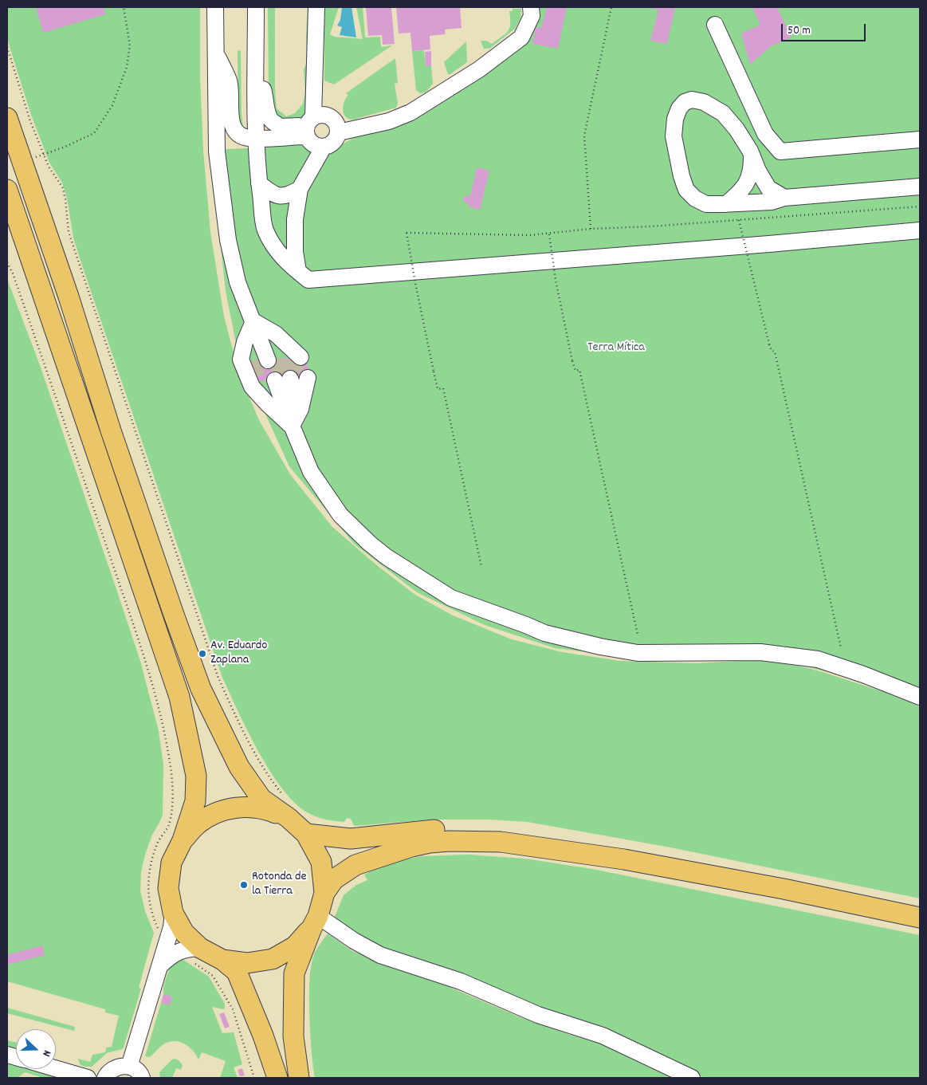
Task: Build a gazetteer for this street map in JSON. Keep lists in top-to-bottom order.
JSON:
{
  "parks": ["Terra Mítica"],
  "places": ["Av. Eduardo Zaplana", "Rotonda de la Tierra"],
  "scale_bar": "50 m",
  "north": "right"
}
